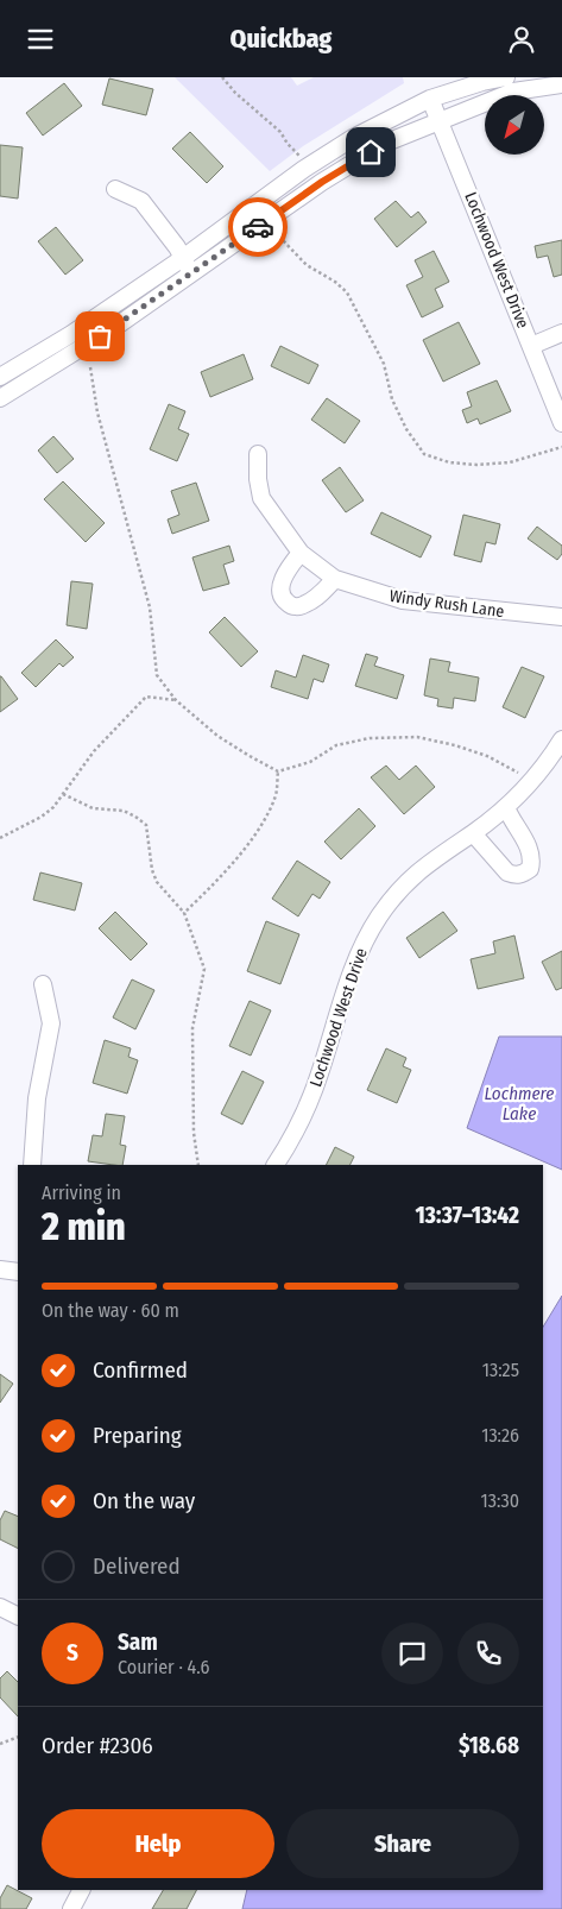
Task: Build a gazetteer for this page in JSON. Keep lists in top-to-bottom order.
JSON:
{
  "streets": {
    "street": ["Lochwood West Drive", "Windy Rush Lane"]
  },
  "water": ["Lochmere Lake"],
  "north": "bottom left",
  "page": {
    "header": "Quickbag",
    "heading": ["2 min", "Arriving in", "13:37–13:42"],
    "panel": [
      "Sam",
      "Courier · 4.6",
      "Order #2306",
      "$18.68"
    ],
    "bar": "On the way · 60 m",
    "list": [
      ["Confirmed", "13:25"],
      ["Preparing", "13:26"],
      ["On the way", "13:30"],
      "Delivered"
    ],
    "round": "S",
    "buttons": ["Help", "Share"]
  }
}
